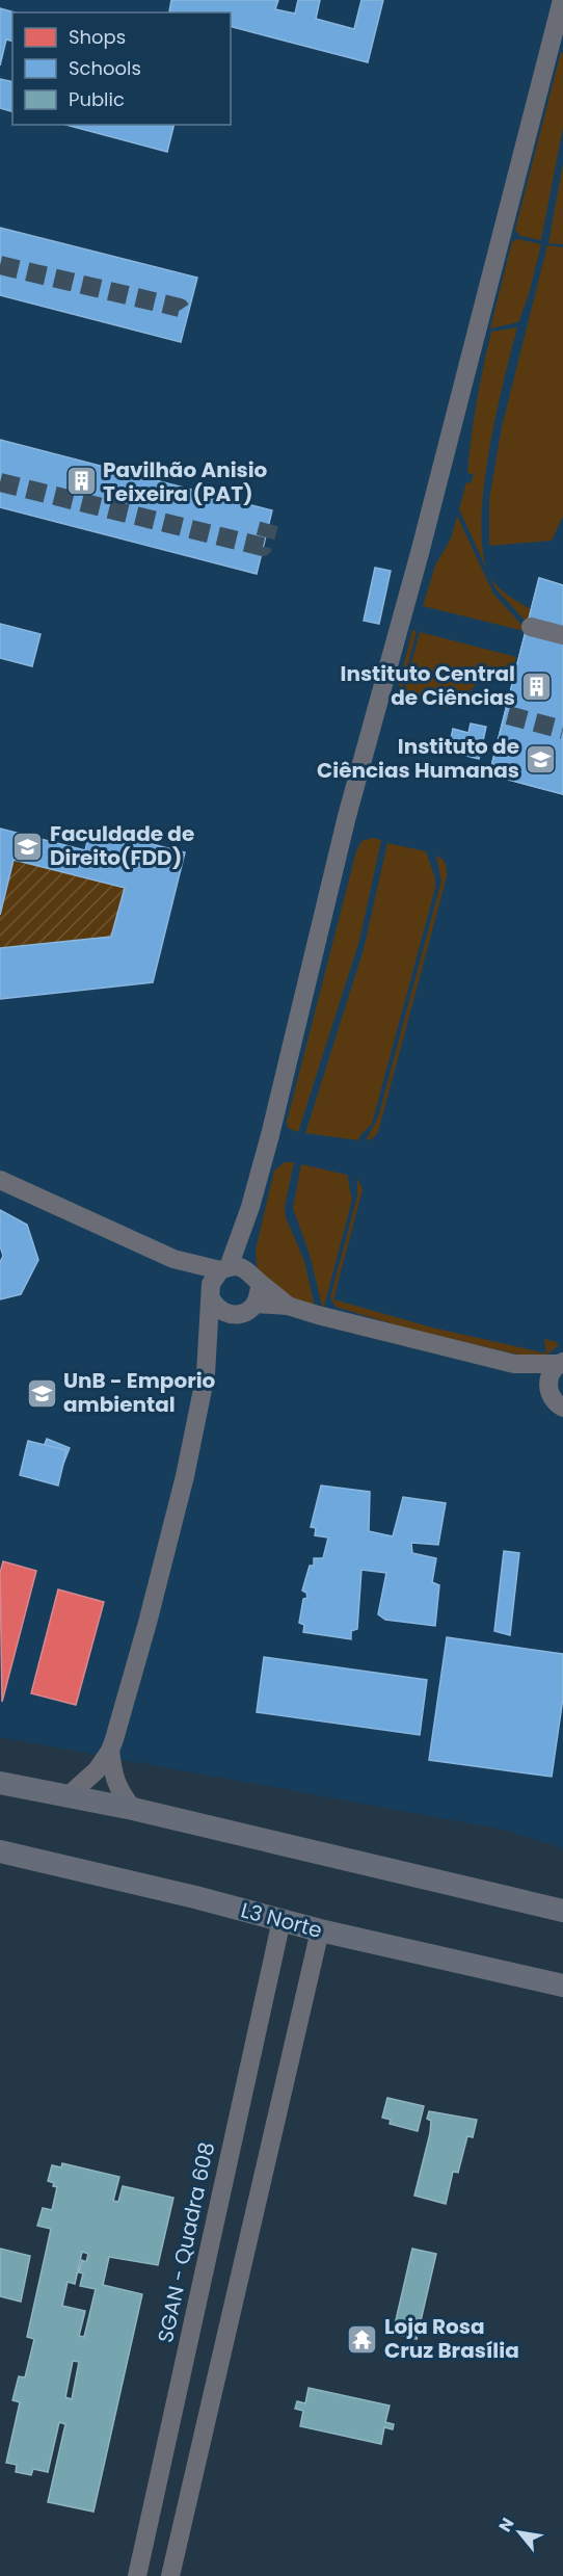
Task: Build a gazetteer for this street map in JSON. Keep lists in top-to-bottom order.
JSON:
{
  "streets": {
    "main road": ["L3 Norte"],
    "street": ["SGAN - Quadra 608"]
  },
  "crossings": [
    ["L3 Norte", "SGAN - Quadra 608"]
  ],
  "places": {
    "building": ["Pavilhão Anisio Teixeira (PAT)", "Instituto Central de Ciências"],
    "school or university": ["Instituto de Ciências Humanas", "Faculdade de Direito(FDD)", "UnB - Emporio ambiental"],
    "temple": ["Loja Rosa Cruz Brasília"]
  },
  "legend": ["Shops", "Schools", "Public"],
  "north": "top left"
}
